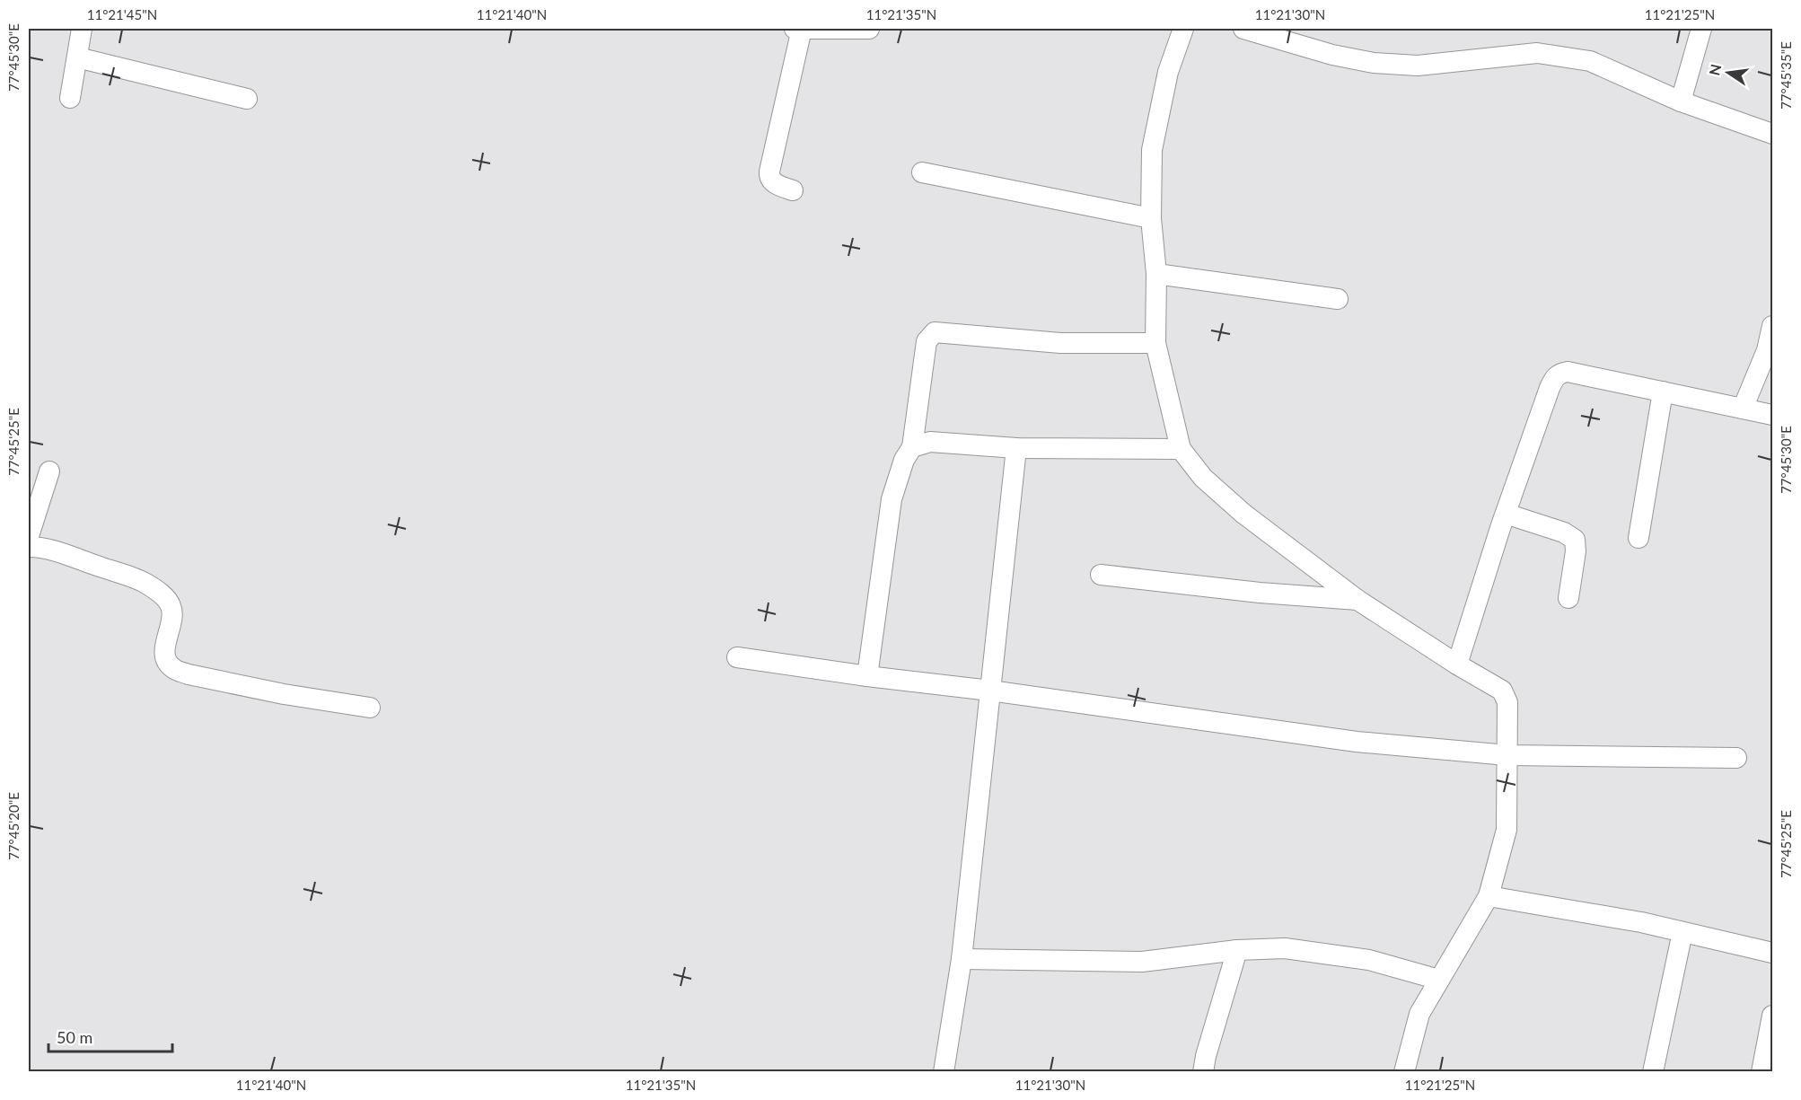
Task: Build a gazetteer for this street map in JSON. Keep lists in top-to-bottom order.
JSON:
{
  "scale_bar": "50 m",
  "north": "left",
  "coordinates": [
    "11°21'45\"N",
    "11°21'40\"N",
    "11°21'35\"N",
    "11°21'30\"N",
    "11°21'25\"N",
    "77°45'30\"E",
    "77°45'35\"E",
    "77°45'25\"E",
    "77°45'20\"E"
  ]
}
